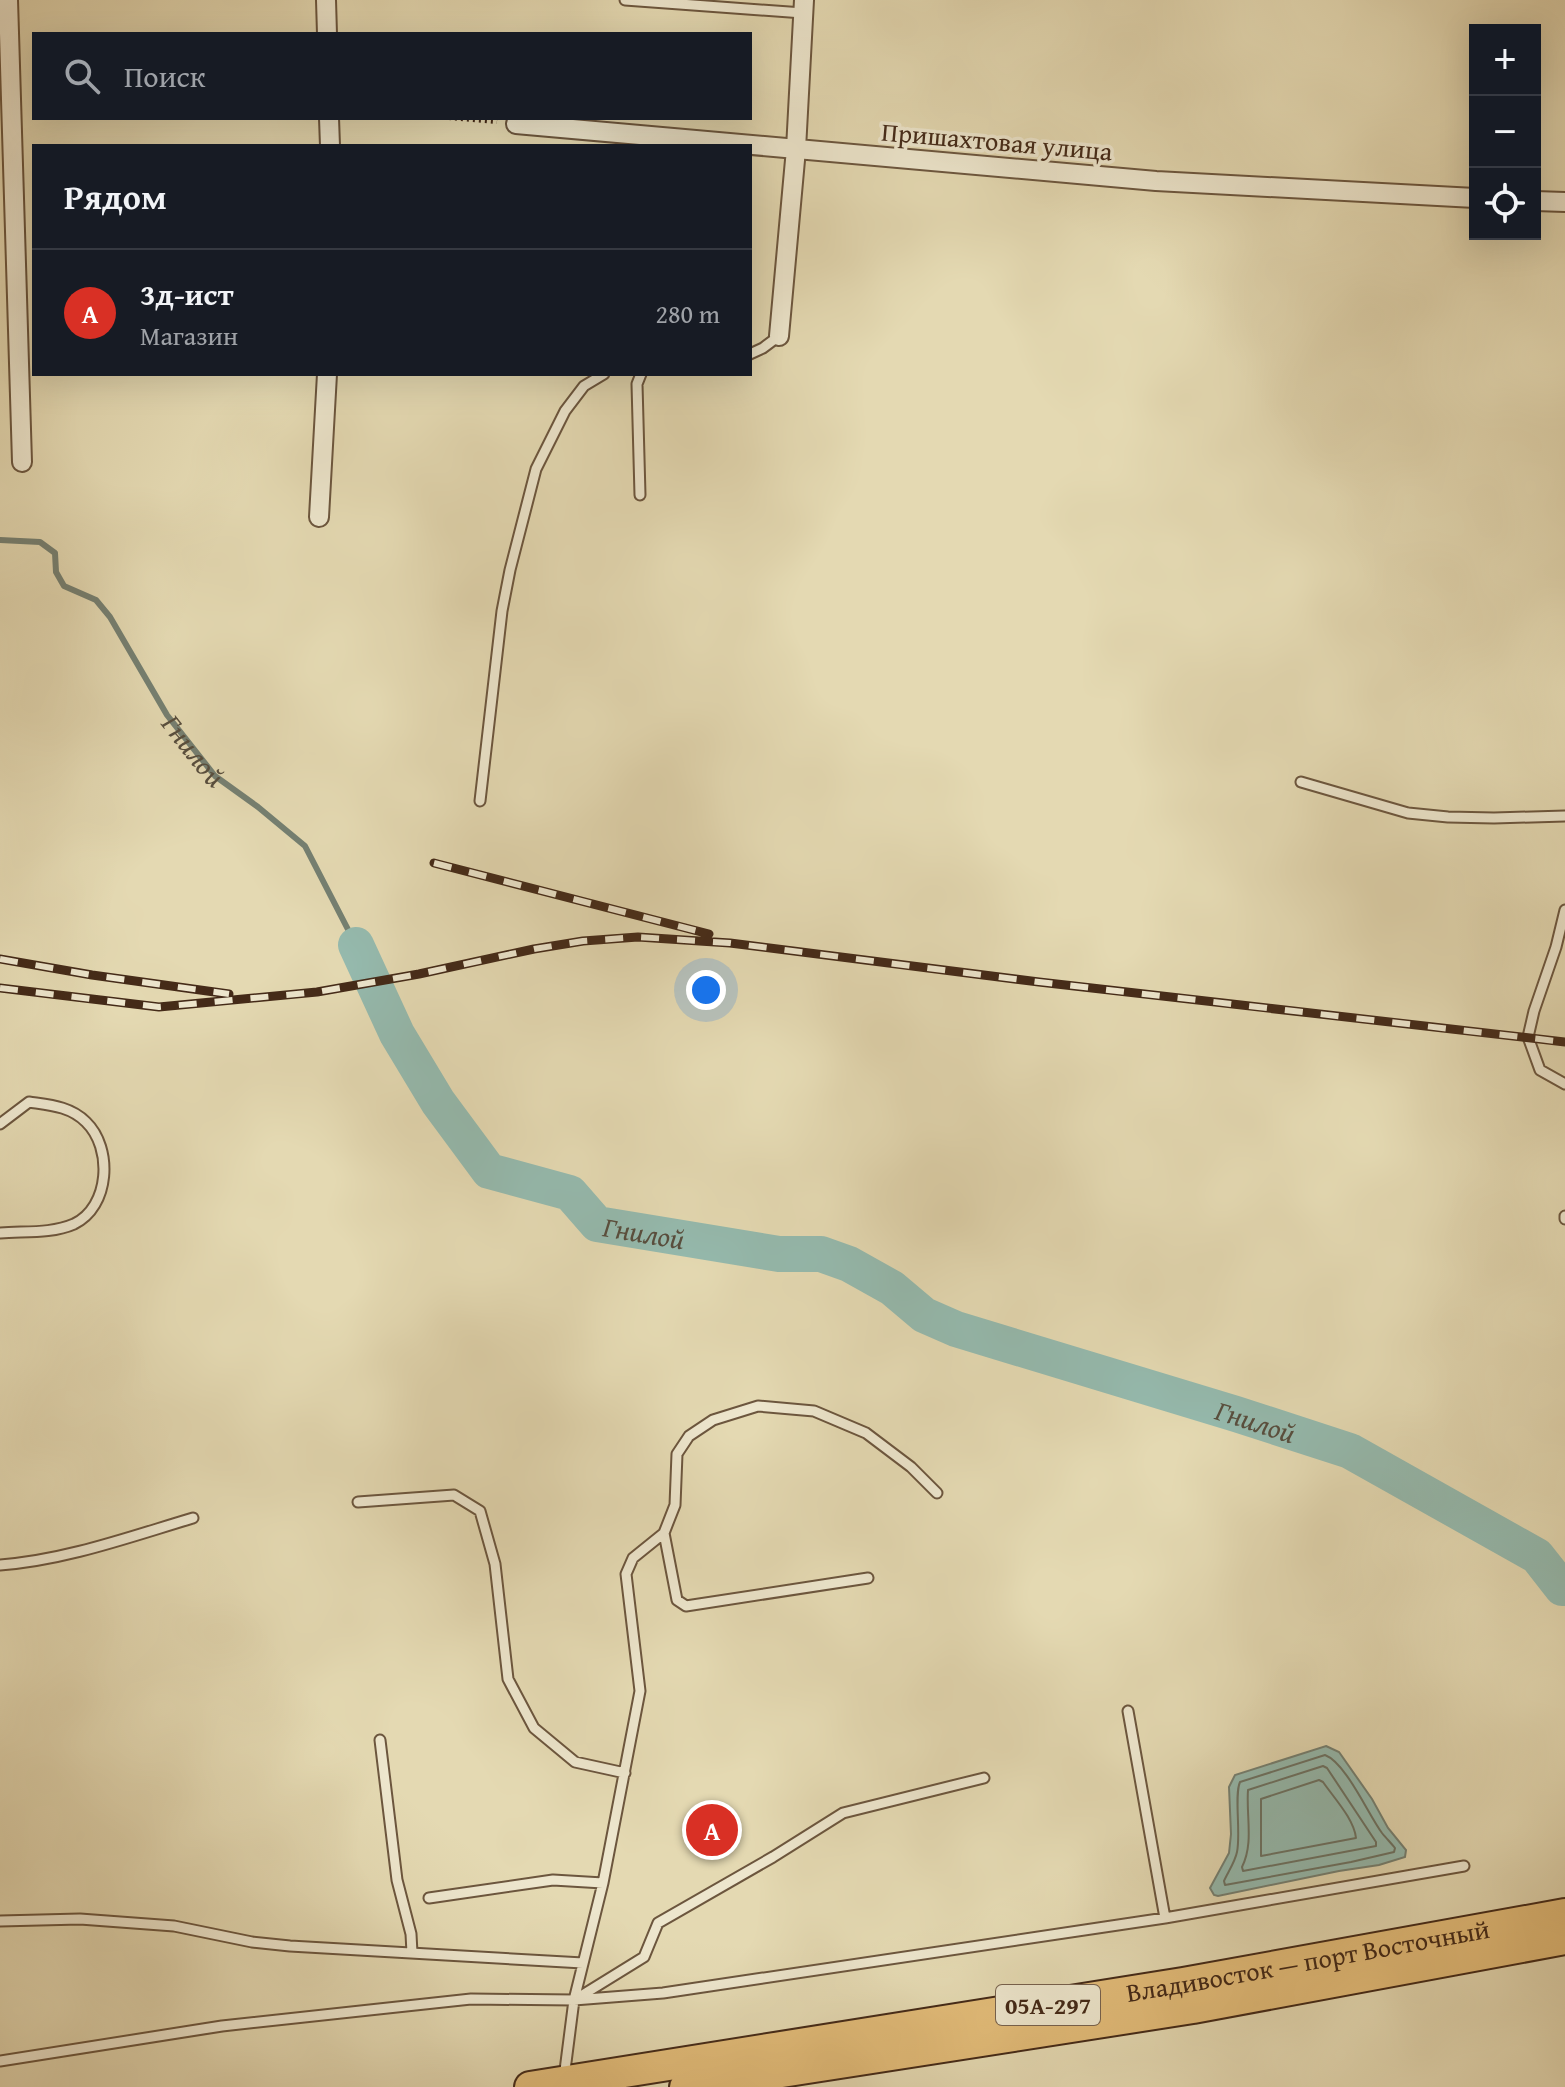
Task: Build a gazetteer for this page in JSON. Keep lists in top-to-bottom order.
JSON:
{
  "streets": {
    "highway": ["Владивосток — порт Восточный", "05А-297"],
    "street": ["Пришахтовая улица"]
  },
  "water": ["Гнилой"],
  "page": {
    "map_buttons": ["+", "−"],
    "search": "Поиск",
    "heading": "Рядом",
    "list": [
      {
        "mark": "A",
        "name": "3д-ист",
        "note": "Магазин",
        "value": "280 m"
      }
    ],
    "pins": "A"
  }
}
